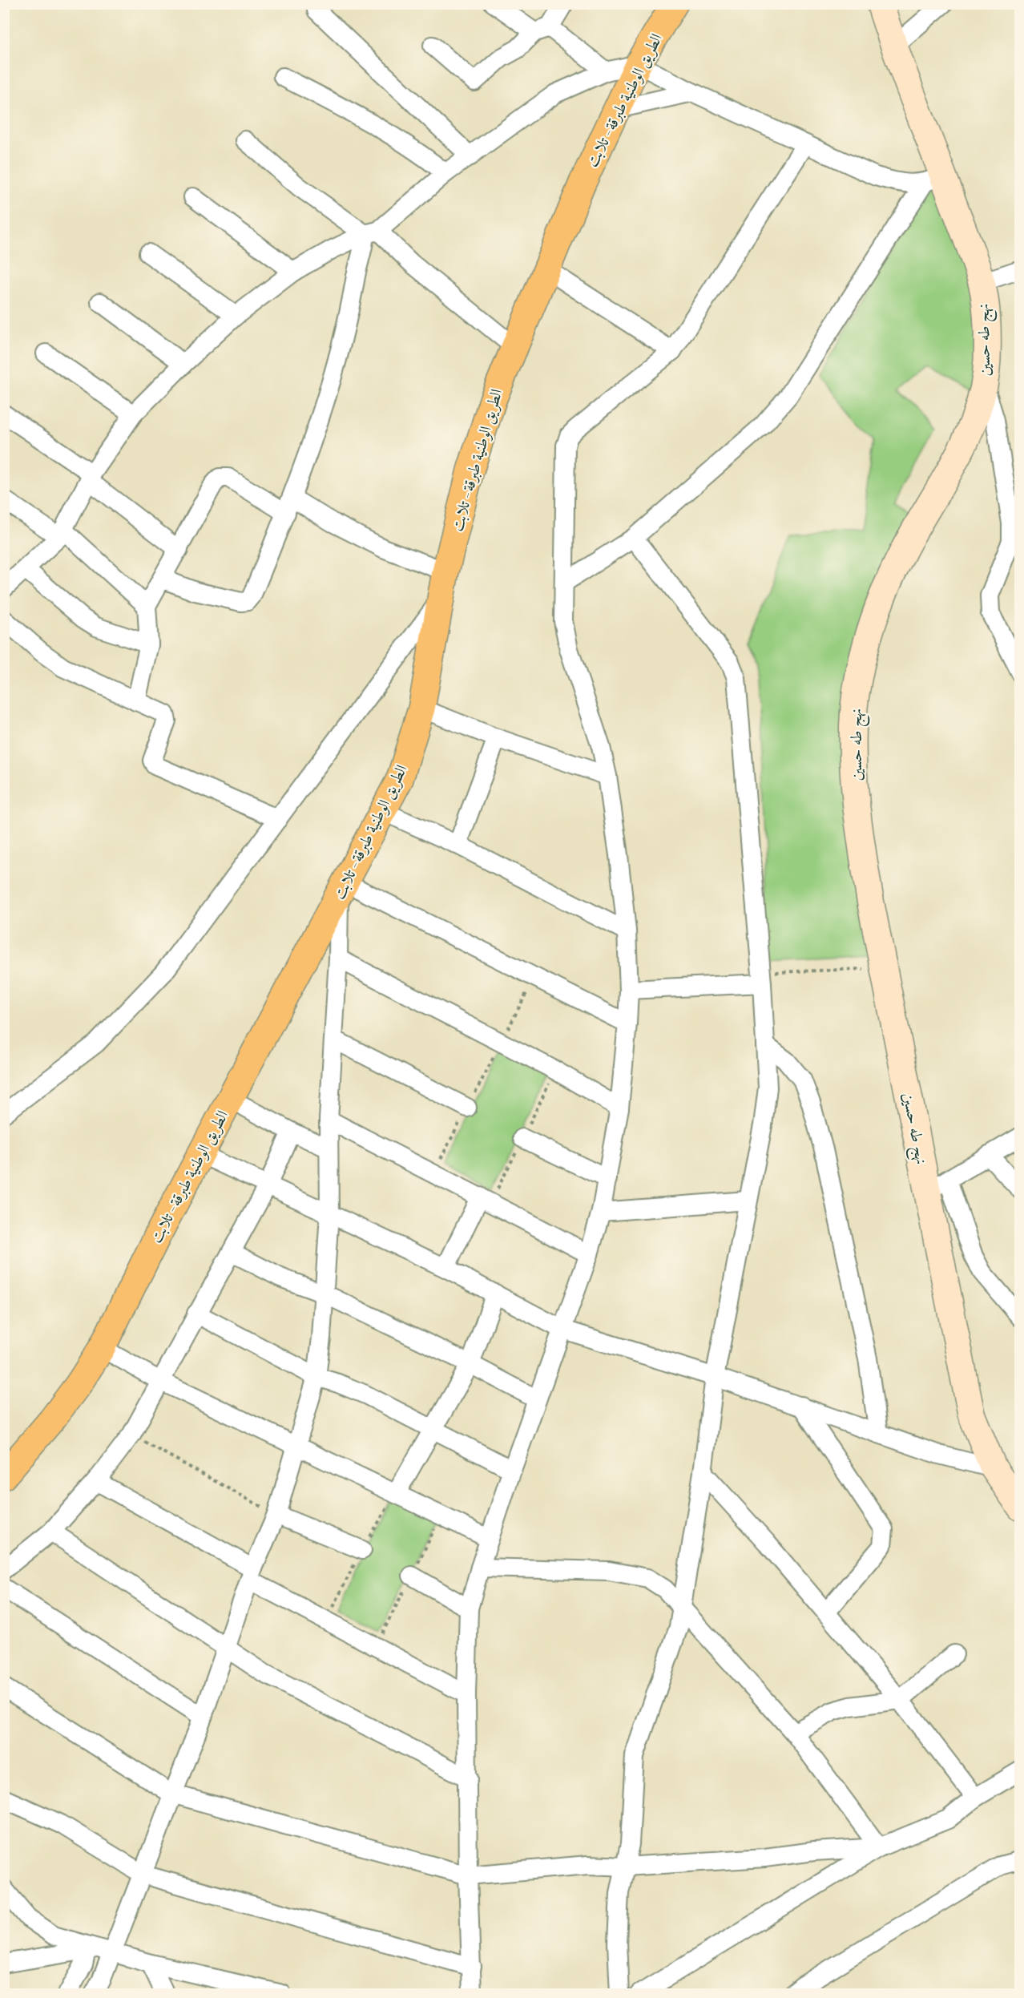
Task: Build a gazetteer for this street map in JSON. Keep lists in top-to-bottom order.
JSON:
{
  "streets": {
    "main road": ["الطريق الوطنية طبرقة - تلابت", "نهج طه حسين"]
  }
}
